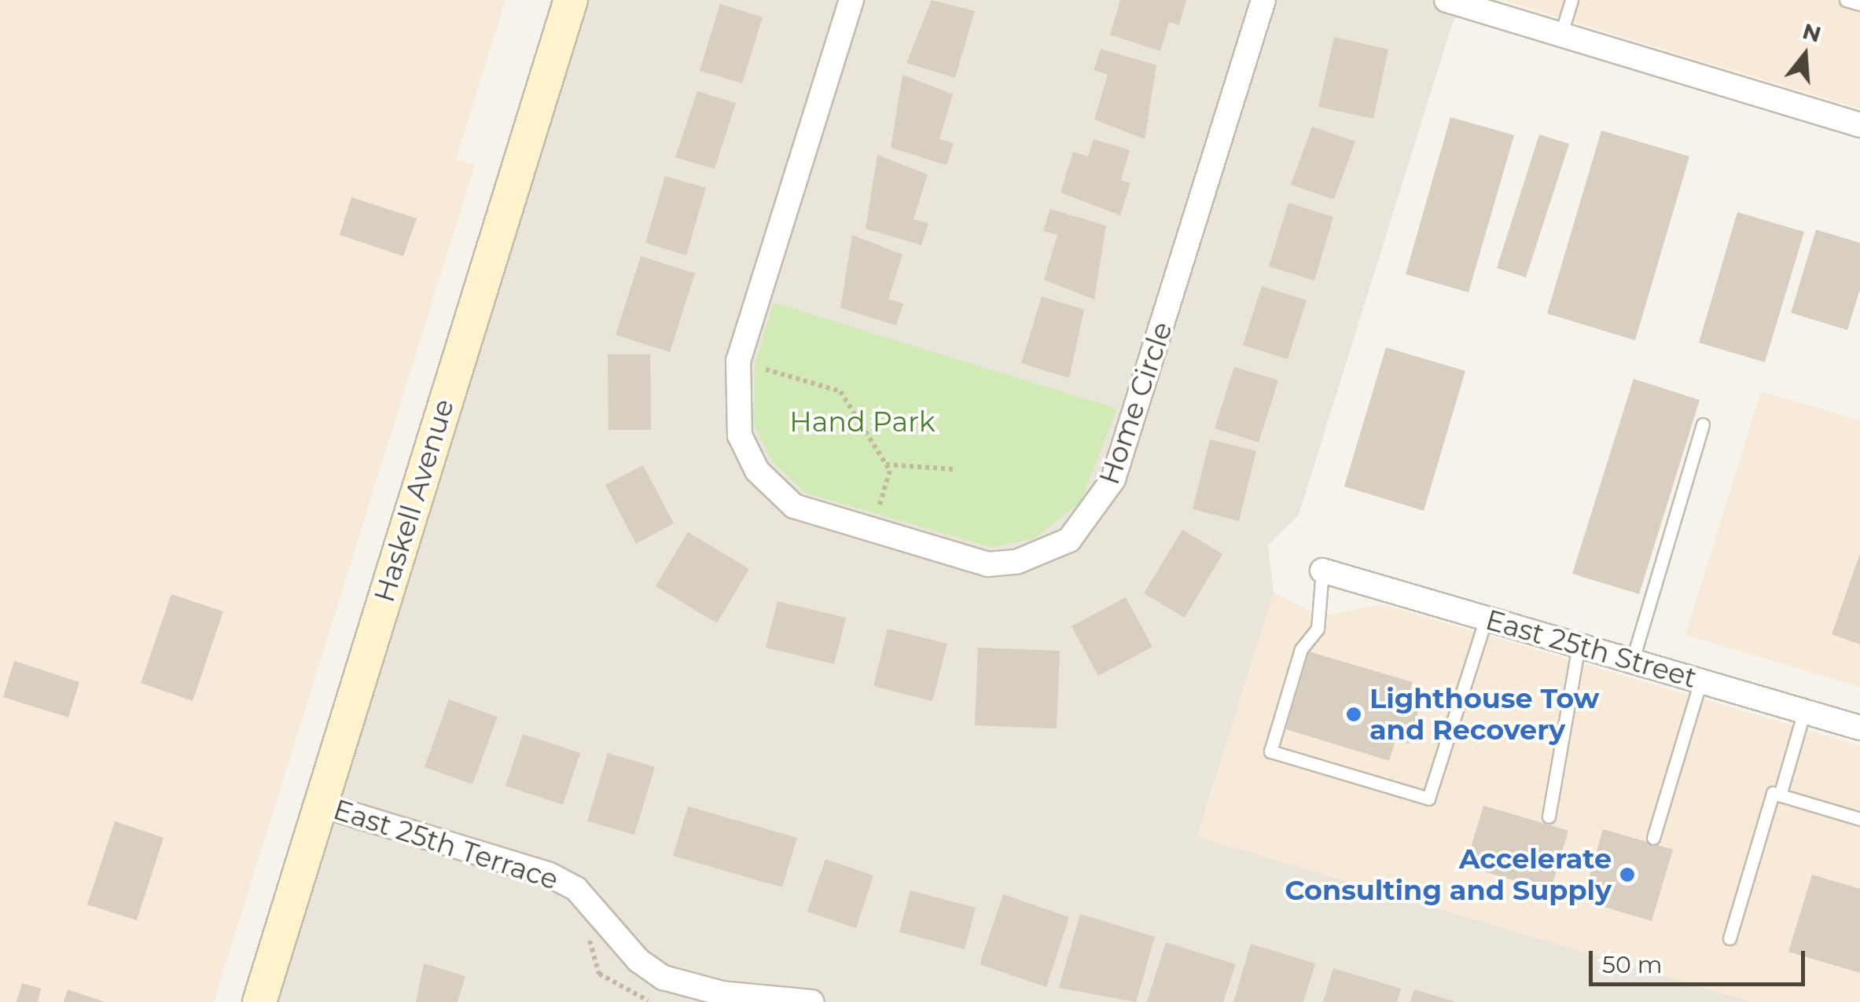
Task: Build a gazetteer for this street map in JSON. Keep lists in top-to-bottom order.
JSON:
{
  "streets": {
    "main road": ["Haskell Avenue"],
    "street": ["Home Circle", "East 25th Street", "East 25th Terrace"]
  },
  "crossings": [
    ["Haskell Avenue", "East 25th Terrace"]
  ],
  "parks": ["Hand Park"],
  "places": ["Lighthouse Tow and Recovery", "Accelerate Consulting and Supply"],
  "scale_bar": "50 m",
  "north": "top"
}
